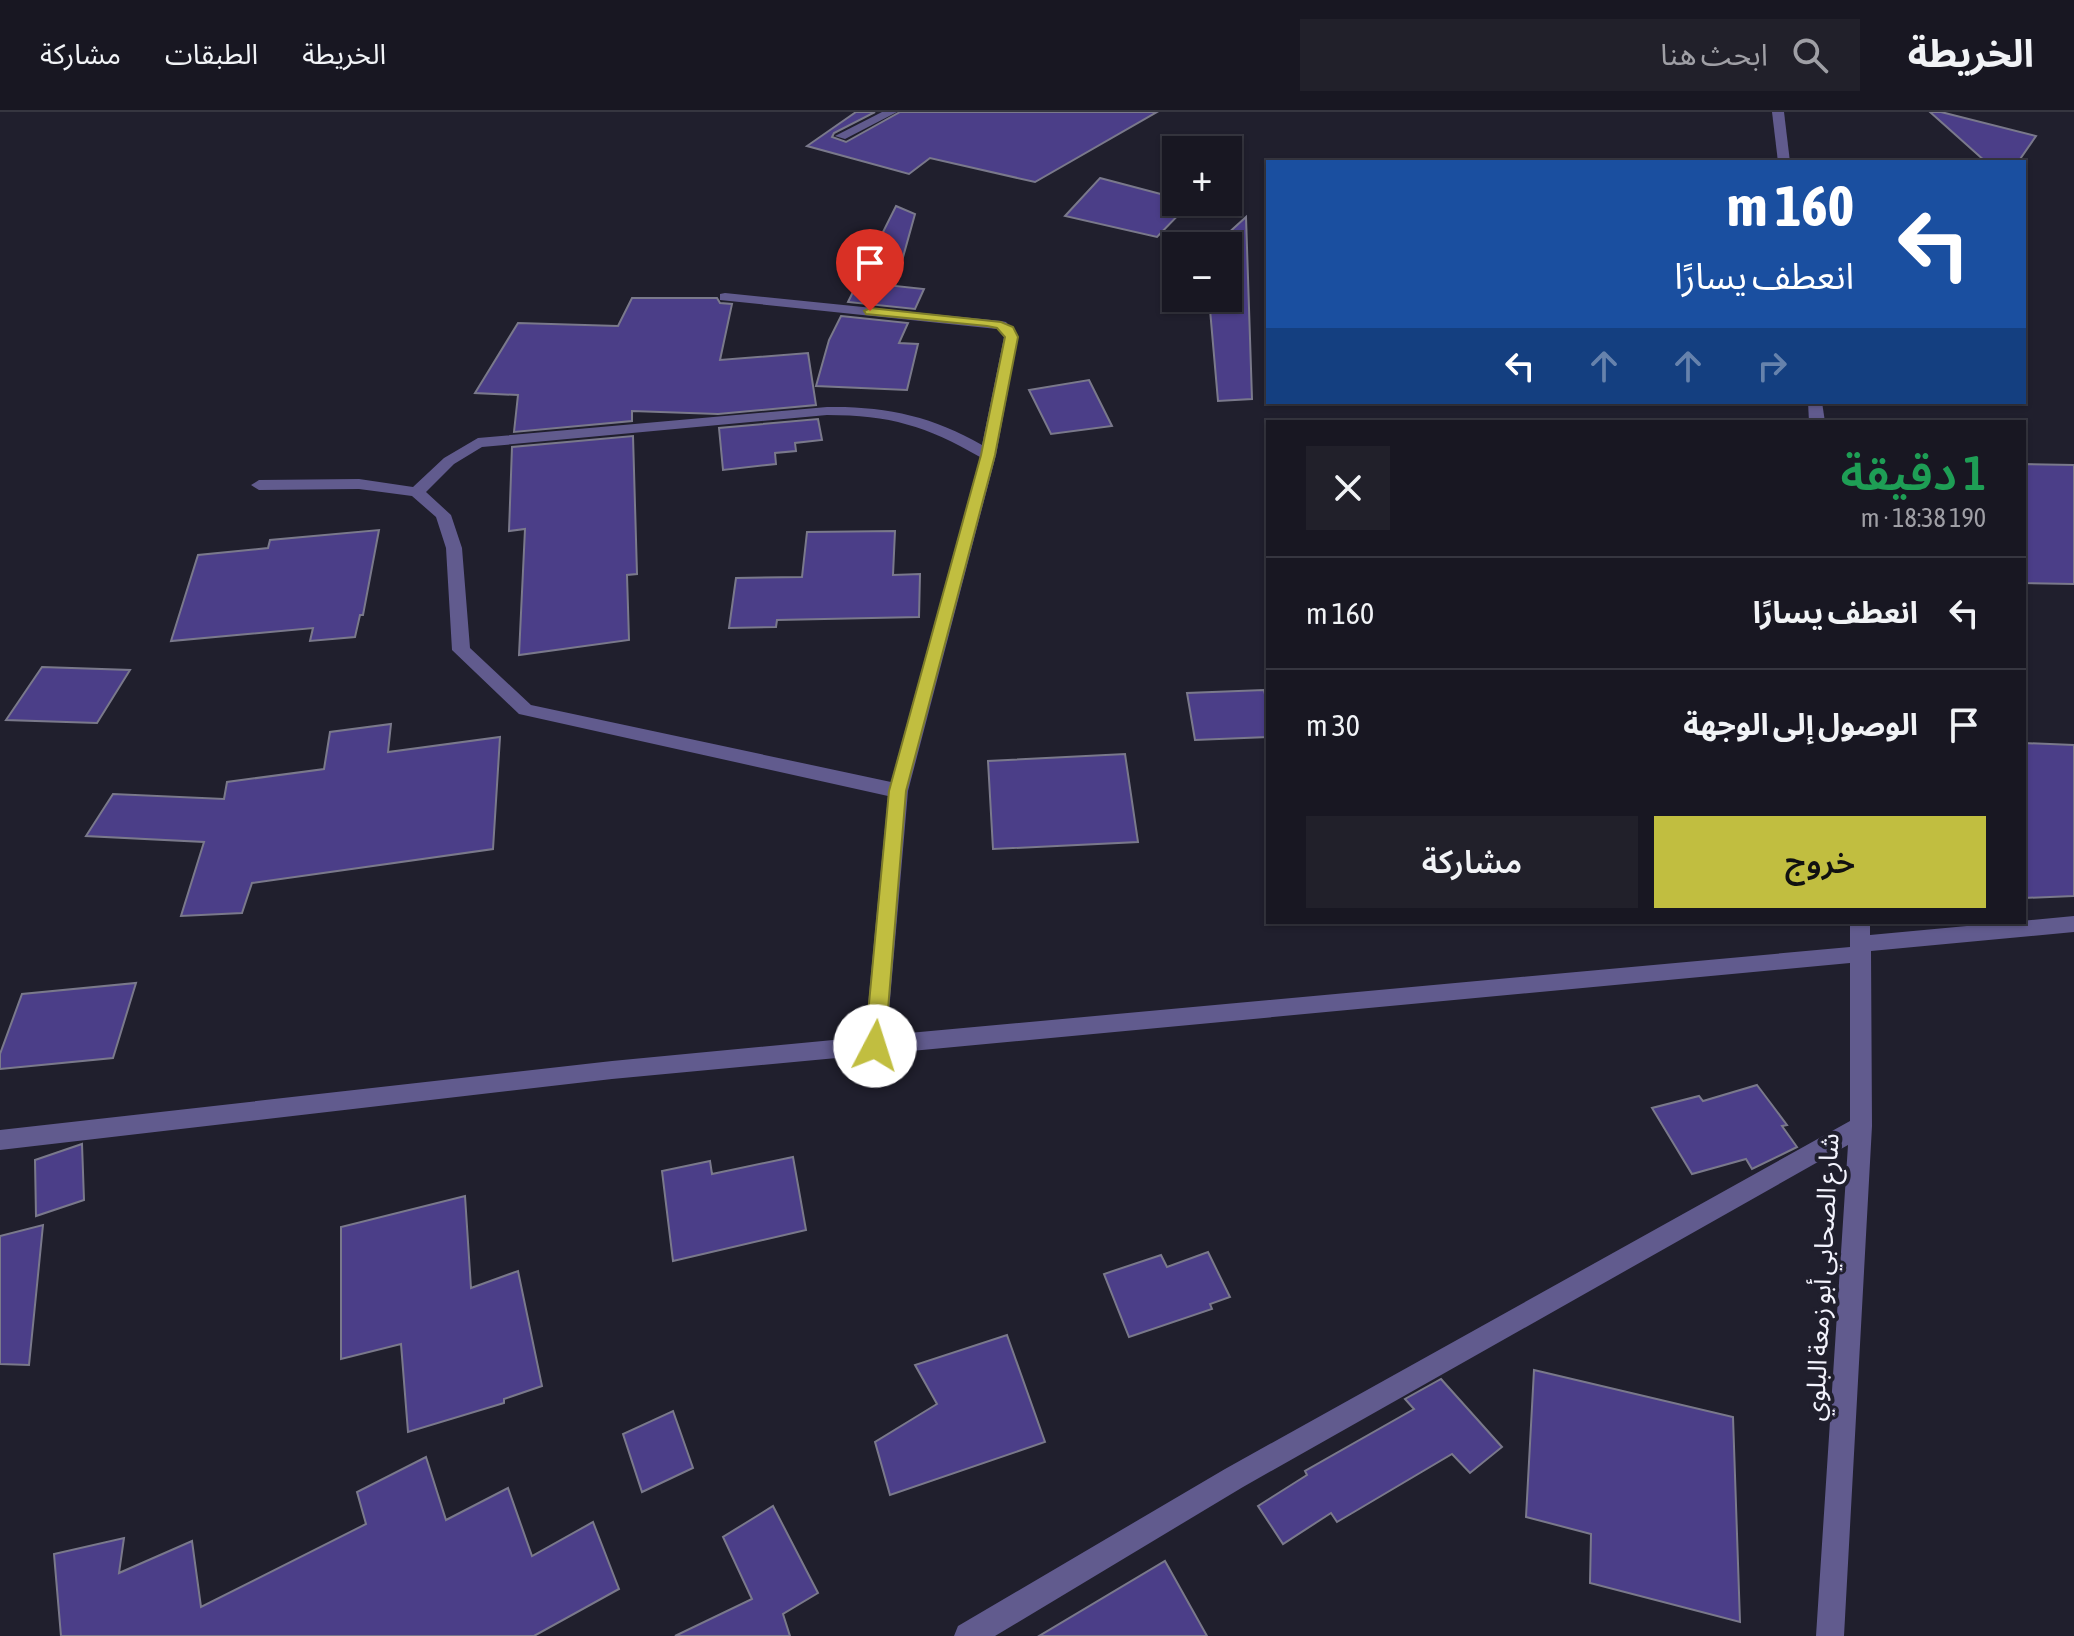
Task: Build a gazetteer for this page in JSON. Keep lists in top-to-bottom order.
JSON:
{
  "streets": {
    "street": ["شارع الصحابي أبو زمعة البلوي"]
  },
  "page": {
    "header": "الخريطة",
    "search": "ابحث هنا",
    "nav": ["الخريطة", "الطبقات", "مشاركة"],
    "map_buttons": ["+", "−"],
    "turn": ["160 m", "انعطف يسارًا"],
    "heading": ["1 دقيقة", "190 m · 18:38"],
    "list": [
      {
        "name": "انعطف يسارًا",
        "value": "160 m"
      },
      {
        "name": "الوصول إلى الوجهة",
        "value": "30 m"
      }
    ],
    "buttons": ["خروج", "مشاركة"]
  }
}
